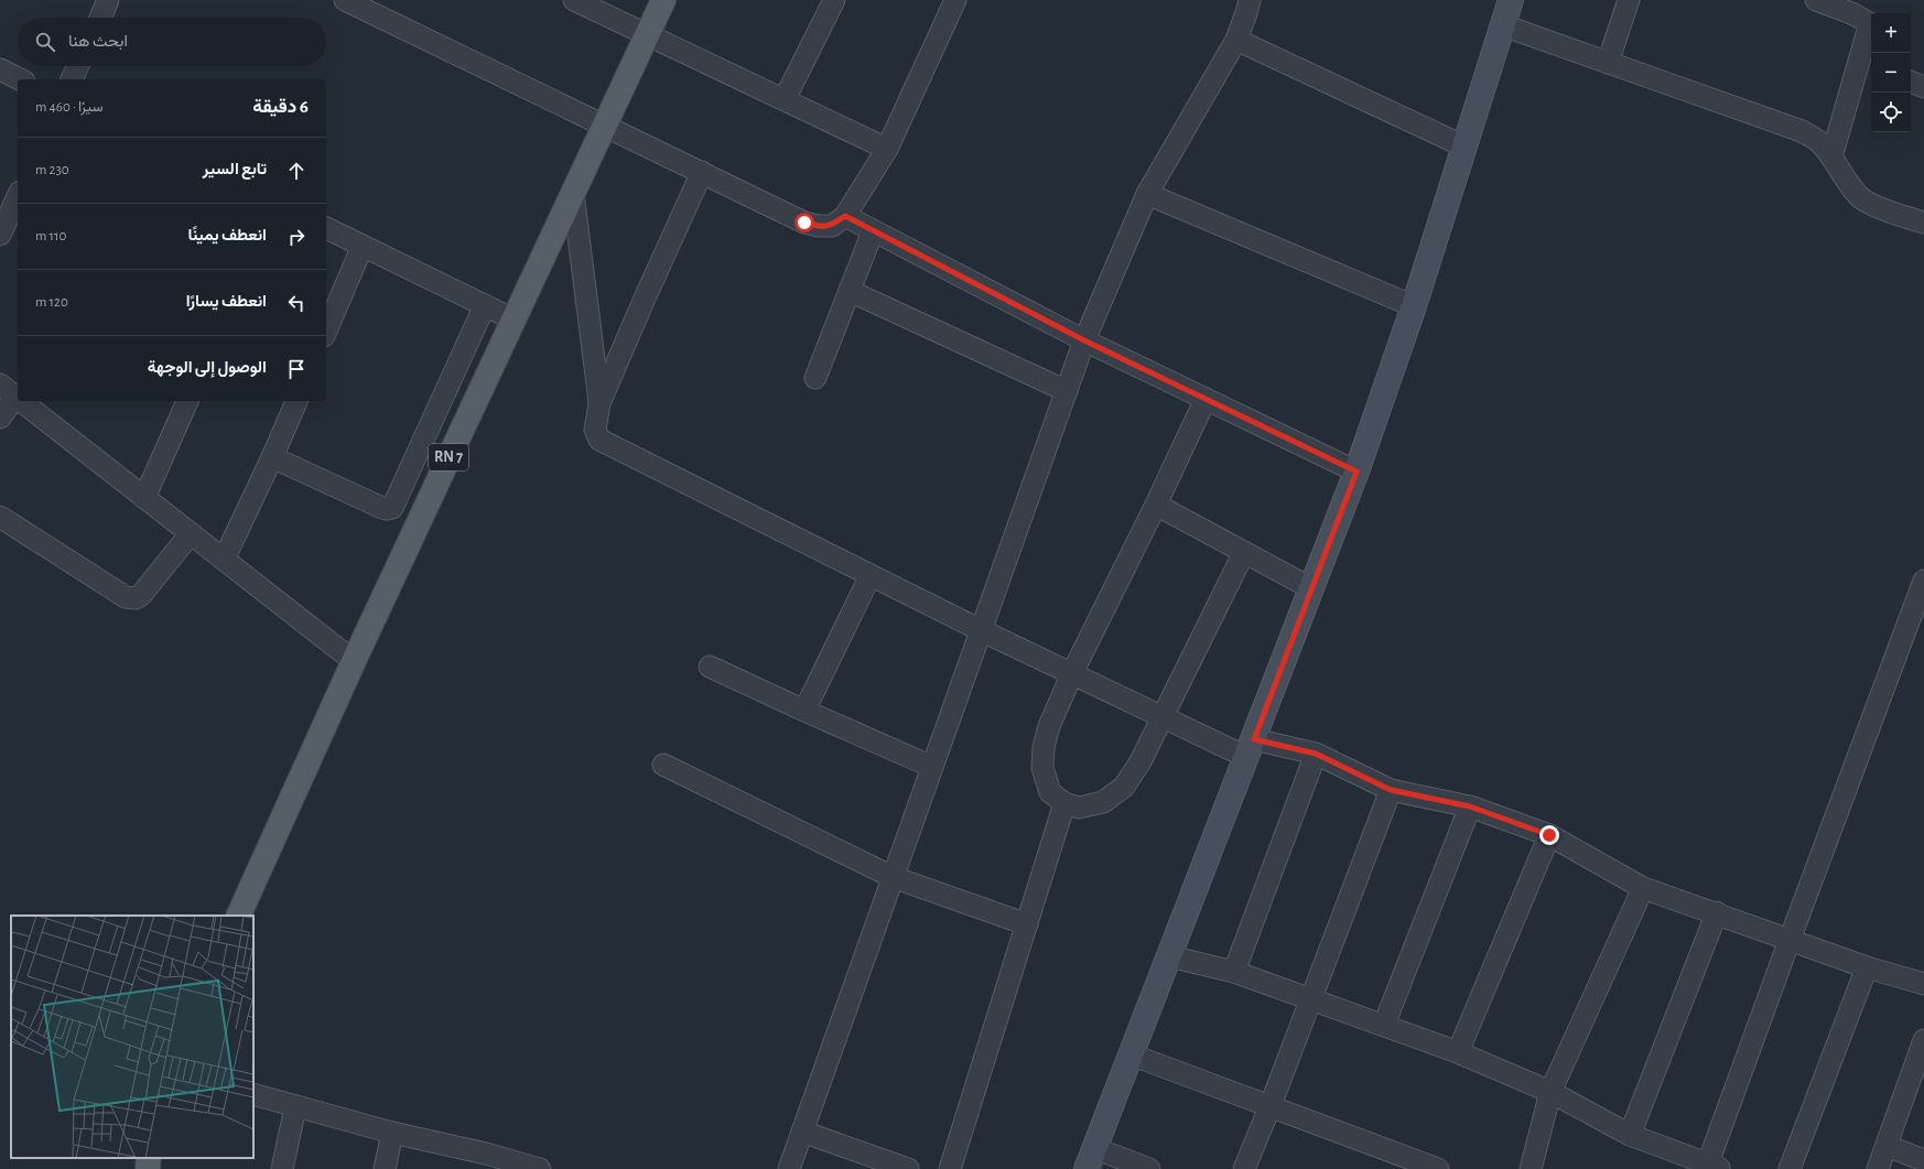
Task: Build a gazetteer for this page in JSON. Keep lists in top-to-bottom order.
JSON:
{
  "streets": {
    "main road": ["RN 7"]
  },
  "page": {
    "map_buttons": ["+", "−"],
    "search": "ابحث هنا",
    "heading": ["6 دقيقة", "سيرًا · 460 m"],
    "list": [
      ["تابع السير", "230 m"],
      ["انعطف يمينًا", "110 m"],
      ["انعطف يسارًا", "120 m"],
      "الوصول إلى الوجهة"
    ]
  }
}
